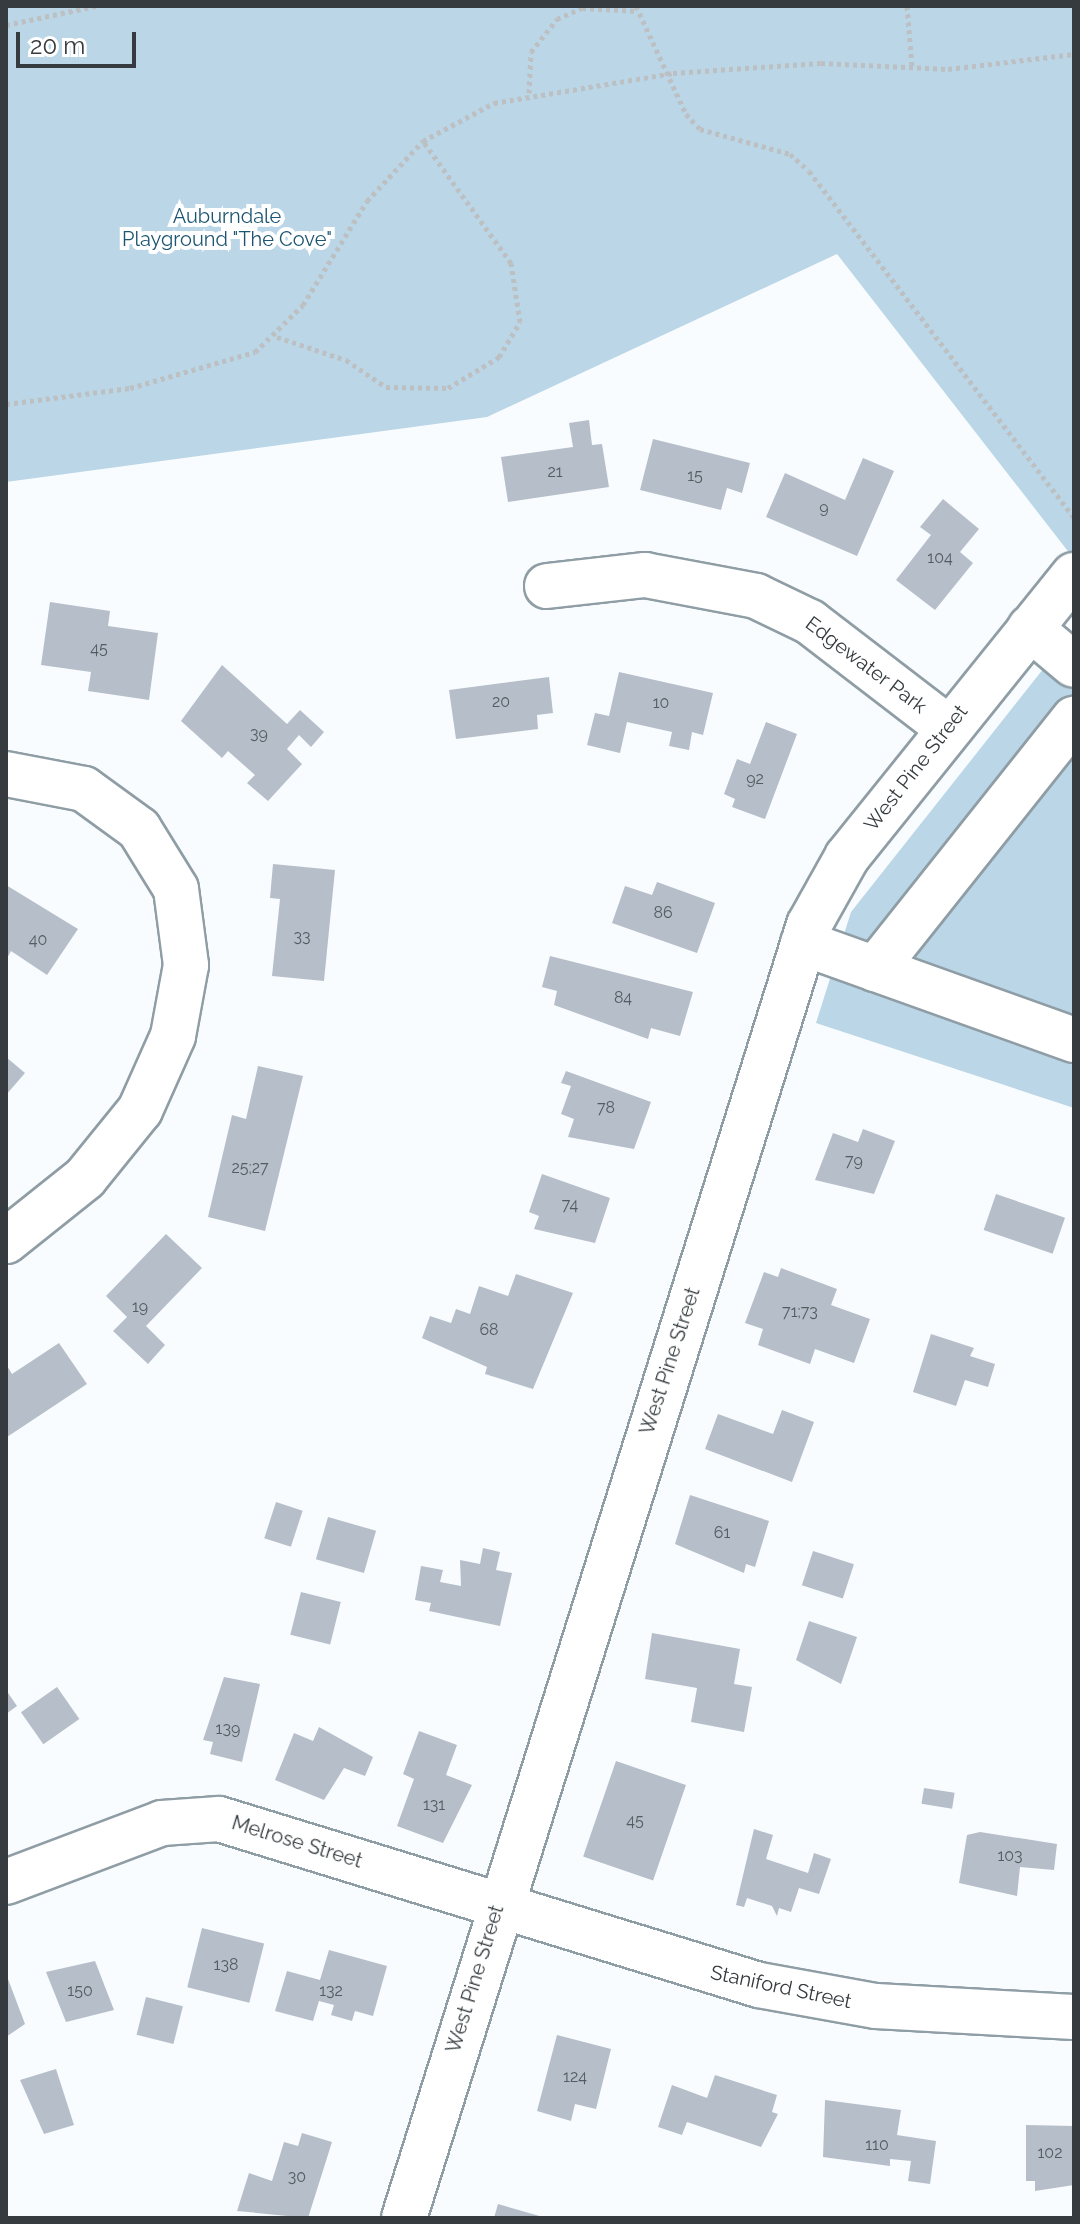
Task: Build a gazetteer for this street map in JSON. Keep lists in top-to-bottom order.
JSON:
{
  "streets": {
    "street": [
      "Edgewater Park",
      "West Pine Street",
      "Melrose Street",
      "Staniford Street"
    ]
  },
  "crossings": [
    ["Edgewater Park", "West Pine Street"],
    ["West Pine Street", "Melrose Street"],
    ["West Pine Street", "Staniford Street"],
    ["Melrose Street", "Staniford Street"]
  ],
  "parks": ["Auburndale Playground \"The Cove\""],
  "house_numbers": [
    "21",
    "15",
    "9",
    "104",
    "45",
    "20",
    "10",
    "39",
    "92",
    "86",
    "33",
    "40",
    "84",
    "78",
    "79",
    "25;27",
    "74",
    "19",
    "71;73",
    "68",
    "61",
    "139",
    "131",
    "45",
    "103",
    "138",
    "150",
    "132",
    "124",
    "110",
    "102",
    "30"
  ],
  "scale_bar": "20 m"
}
